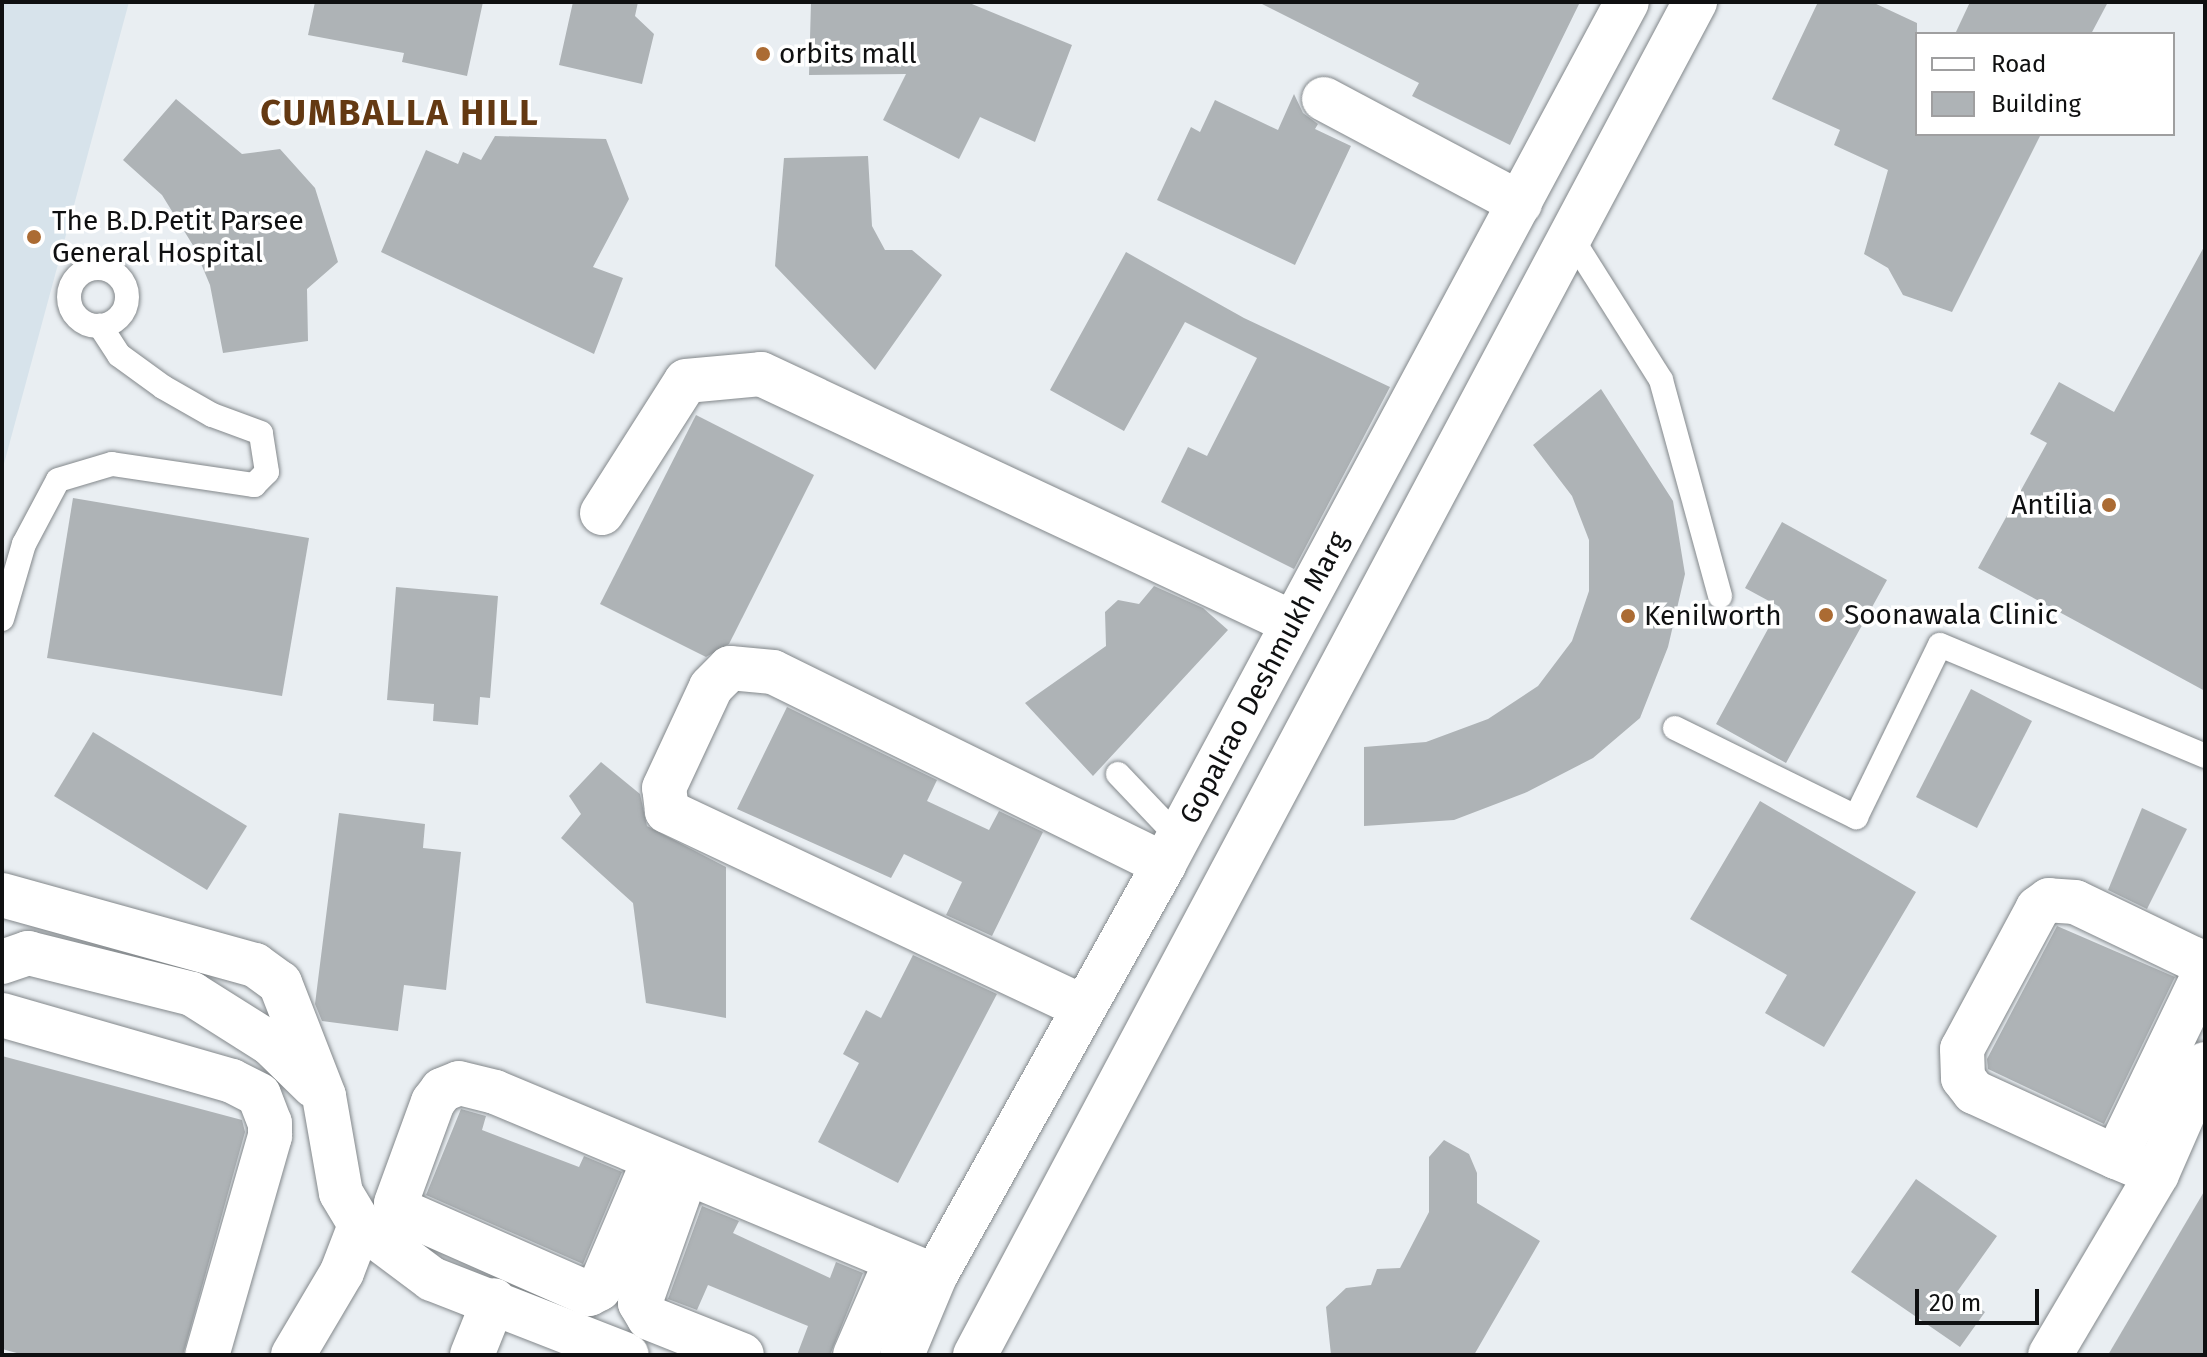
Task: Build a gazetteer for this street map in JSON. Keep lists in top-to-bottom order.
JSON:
{
  "streets": {
    "street": ["Gopalrao Deshmukh Marg"]
  },
  "districts": ["CUMBALLA HILL"],
  "places": [
    "orbits mall",
    "The B.D.Petit Parsee General Hospital",
    "Antilia",
    "Soonawala Clinic",
    "Kenilworth"
  ],
  "legend": ["Road", "Building"],
  "scale_bar": "20 m"
}
